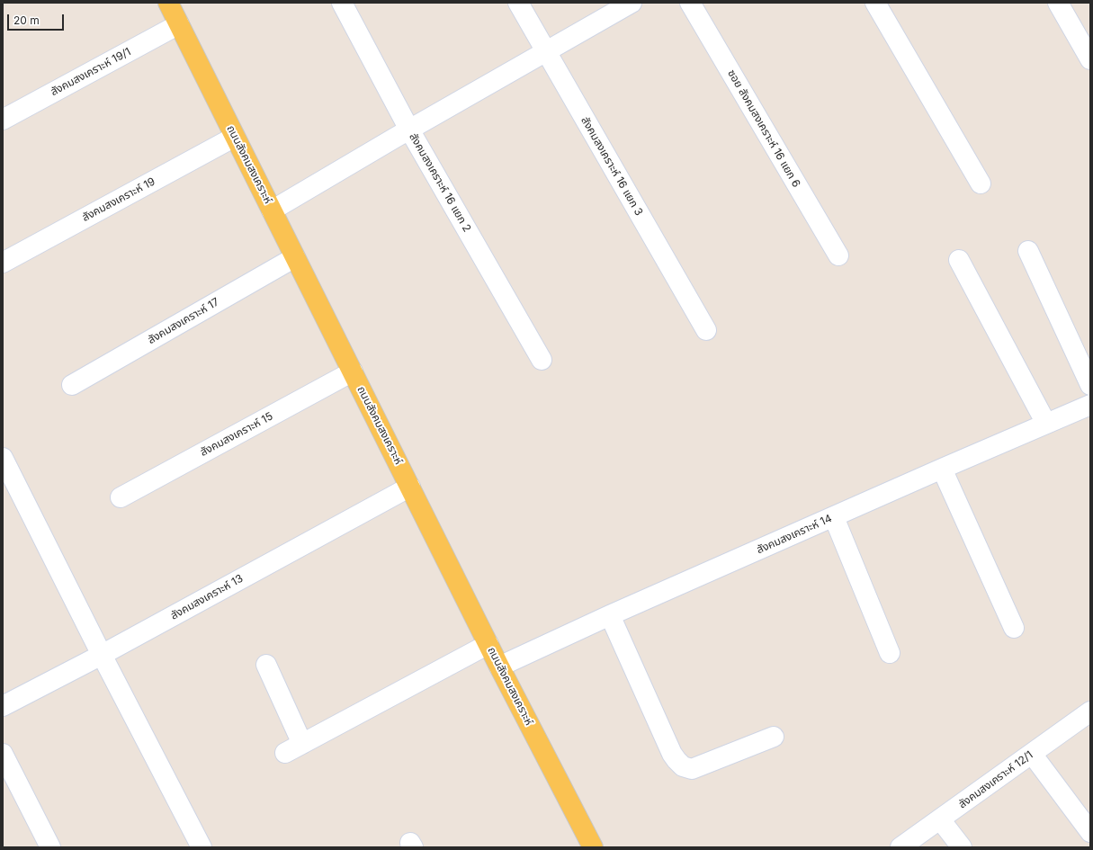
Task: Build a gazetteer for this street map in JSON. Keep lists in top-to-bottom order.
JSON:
{
  "streets": {
    "main road": ["ถนนสังคมสงเคราะห์"],
    "street": [
      "สังคมสงเคราะห์ 19/1",
      "ซอย สังคมสงเคราะห์ 16 แยก 6",
      "สังคมสงเคราะห์ 16 แยก 3",
      "สังคมสงเคราะห์ 16 แยก 2",
      "สังคมสงเคราะห์ 19",
      "สังคมสงเคราะห์ 17",
      "สังคมสงเคราะห์ 15",
      "สังคมสงเคราะห์ 14",
      "สังคมสงเคราะห์ 13",
      "สังคมสงเคราะห์ 12/1"
    ]
  },
  "crossings": [
    ["สังคมสงเคราะห์ 19/1", "ถนนสังคมสงเคราะห์"],
    ["ถนนสังคมสงเคราะห์", "สังคมสงเคราะห์ 19"],
    ["ถนนสังคมสงเคราะห์", "สังคมสงเคราะห์ 17"],
    ["ถนนสังคมสงเคราะห์", "สังคมสงเคราะห์ 15"],
    ["ถนนสังคมสงเคราะห์", "สังคมสงเคราะห์ 14"],
    ["ถนนสังคมสงเคราะห์", "สังคมสงเคราะห์ 13"]
  ],
  "scale_bar": "20 m"
}
